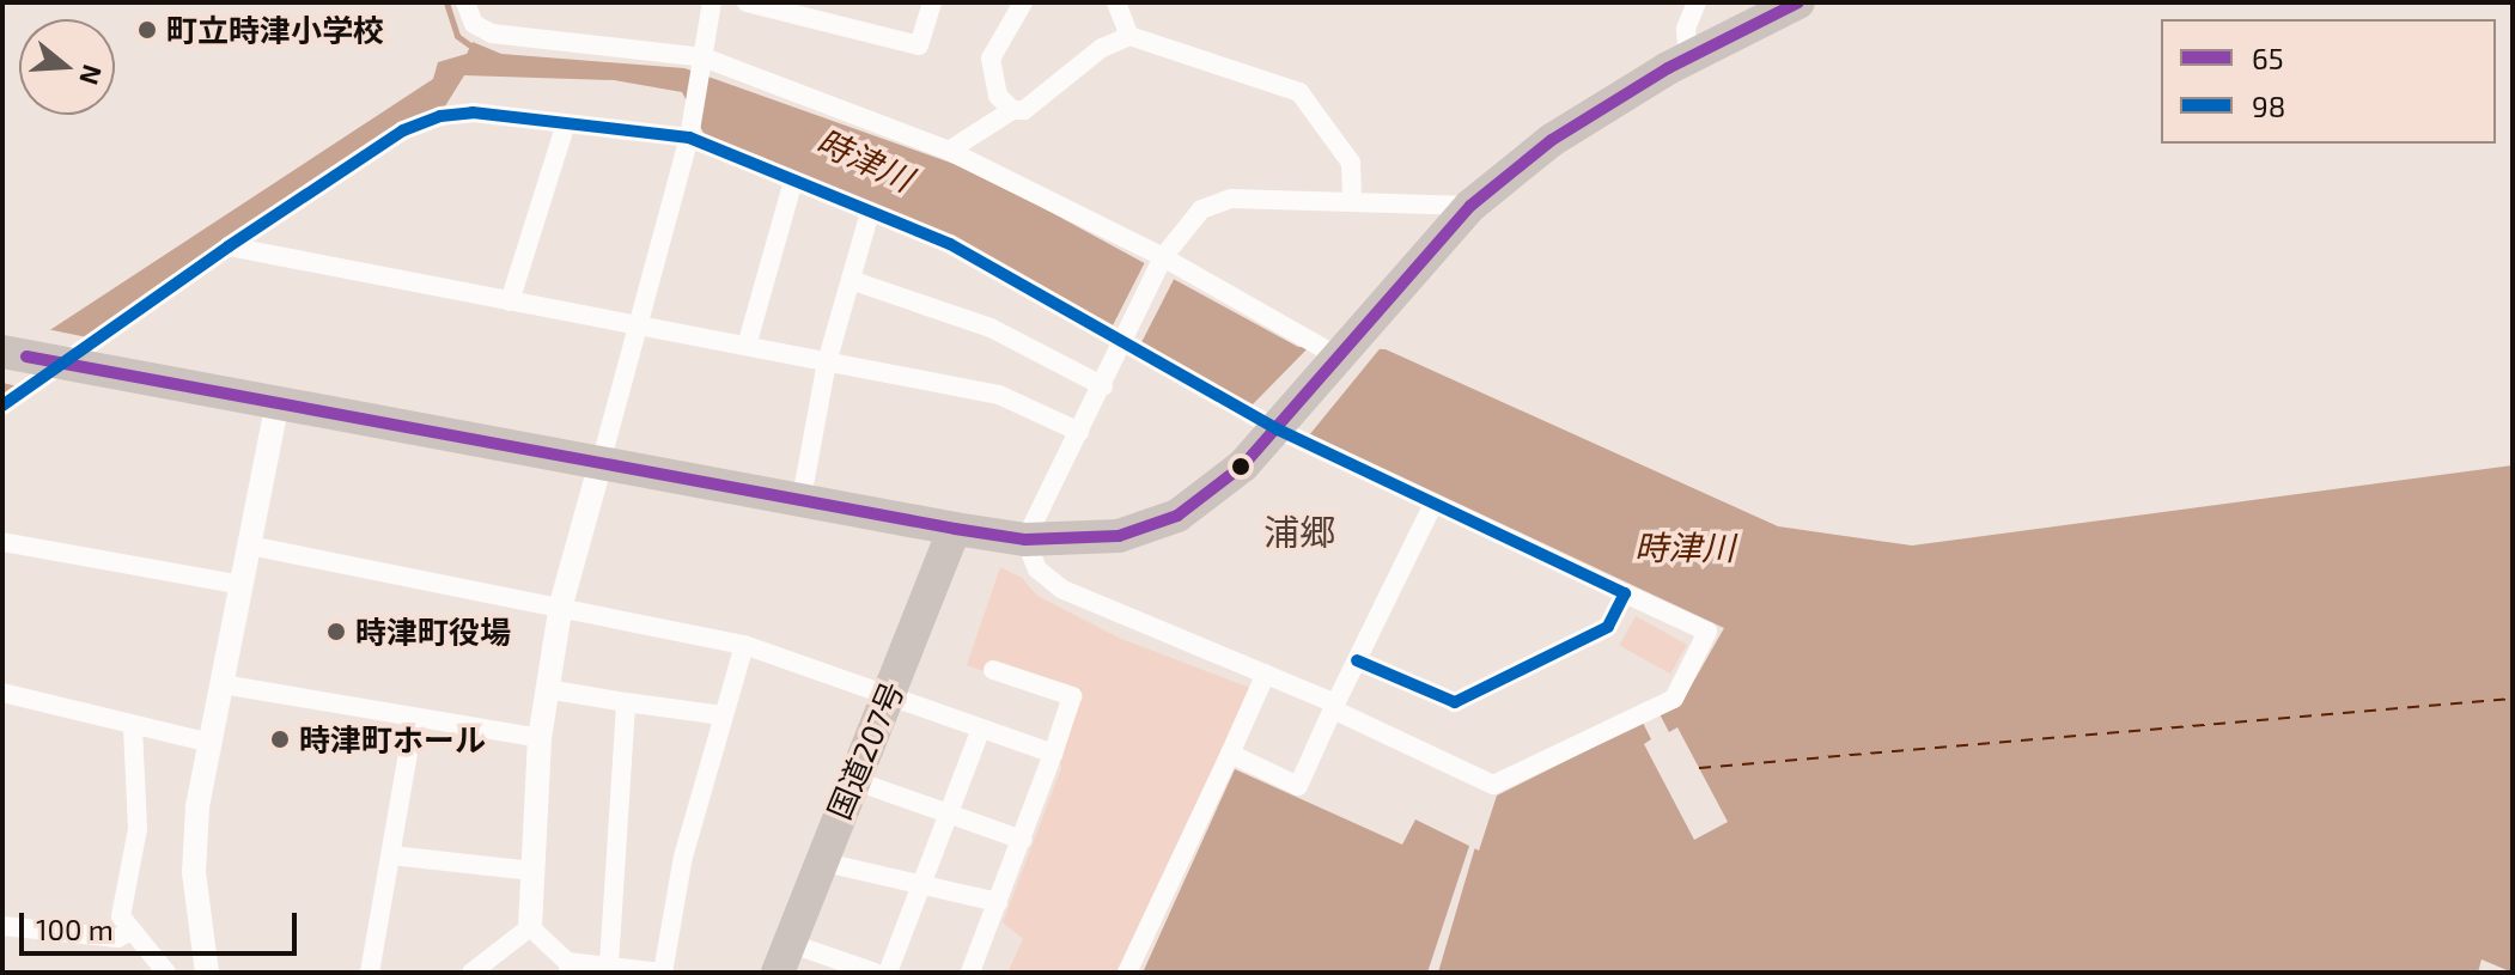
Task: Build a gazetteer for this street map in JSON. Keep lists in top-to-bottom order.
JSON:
{
  "streets": {
    "highway": ["国道207号"]
  },
  "districts": ["浦郷"],
  "water": ["時津川"],
  "places": ["町立時津小学校", "時津町役場", "時津町ホール"],
  "lines": ["transit line 65", "transit line 98"],
  "legend": ["65", "98"],
  "scale_bar": "100 m",
  "north": "right"
}
